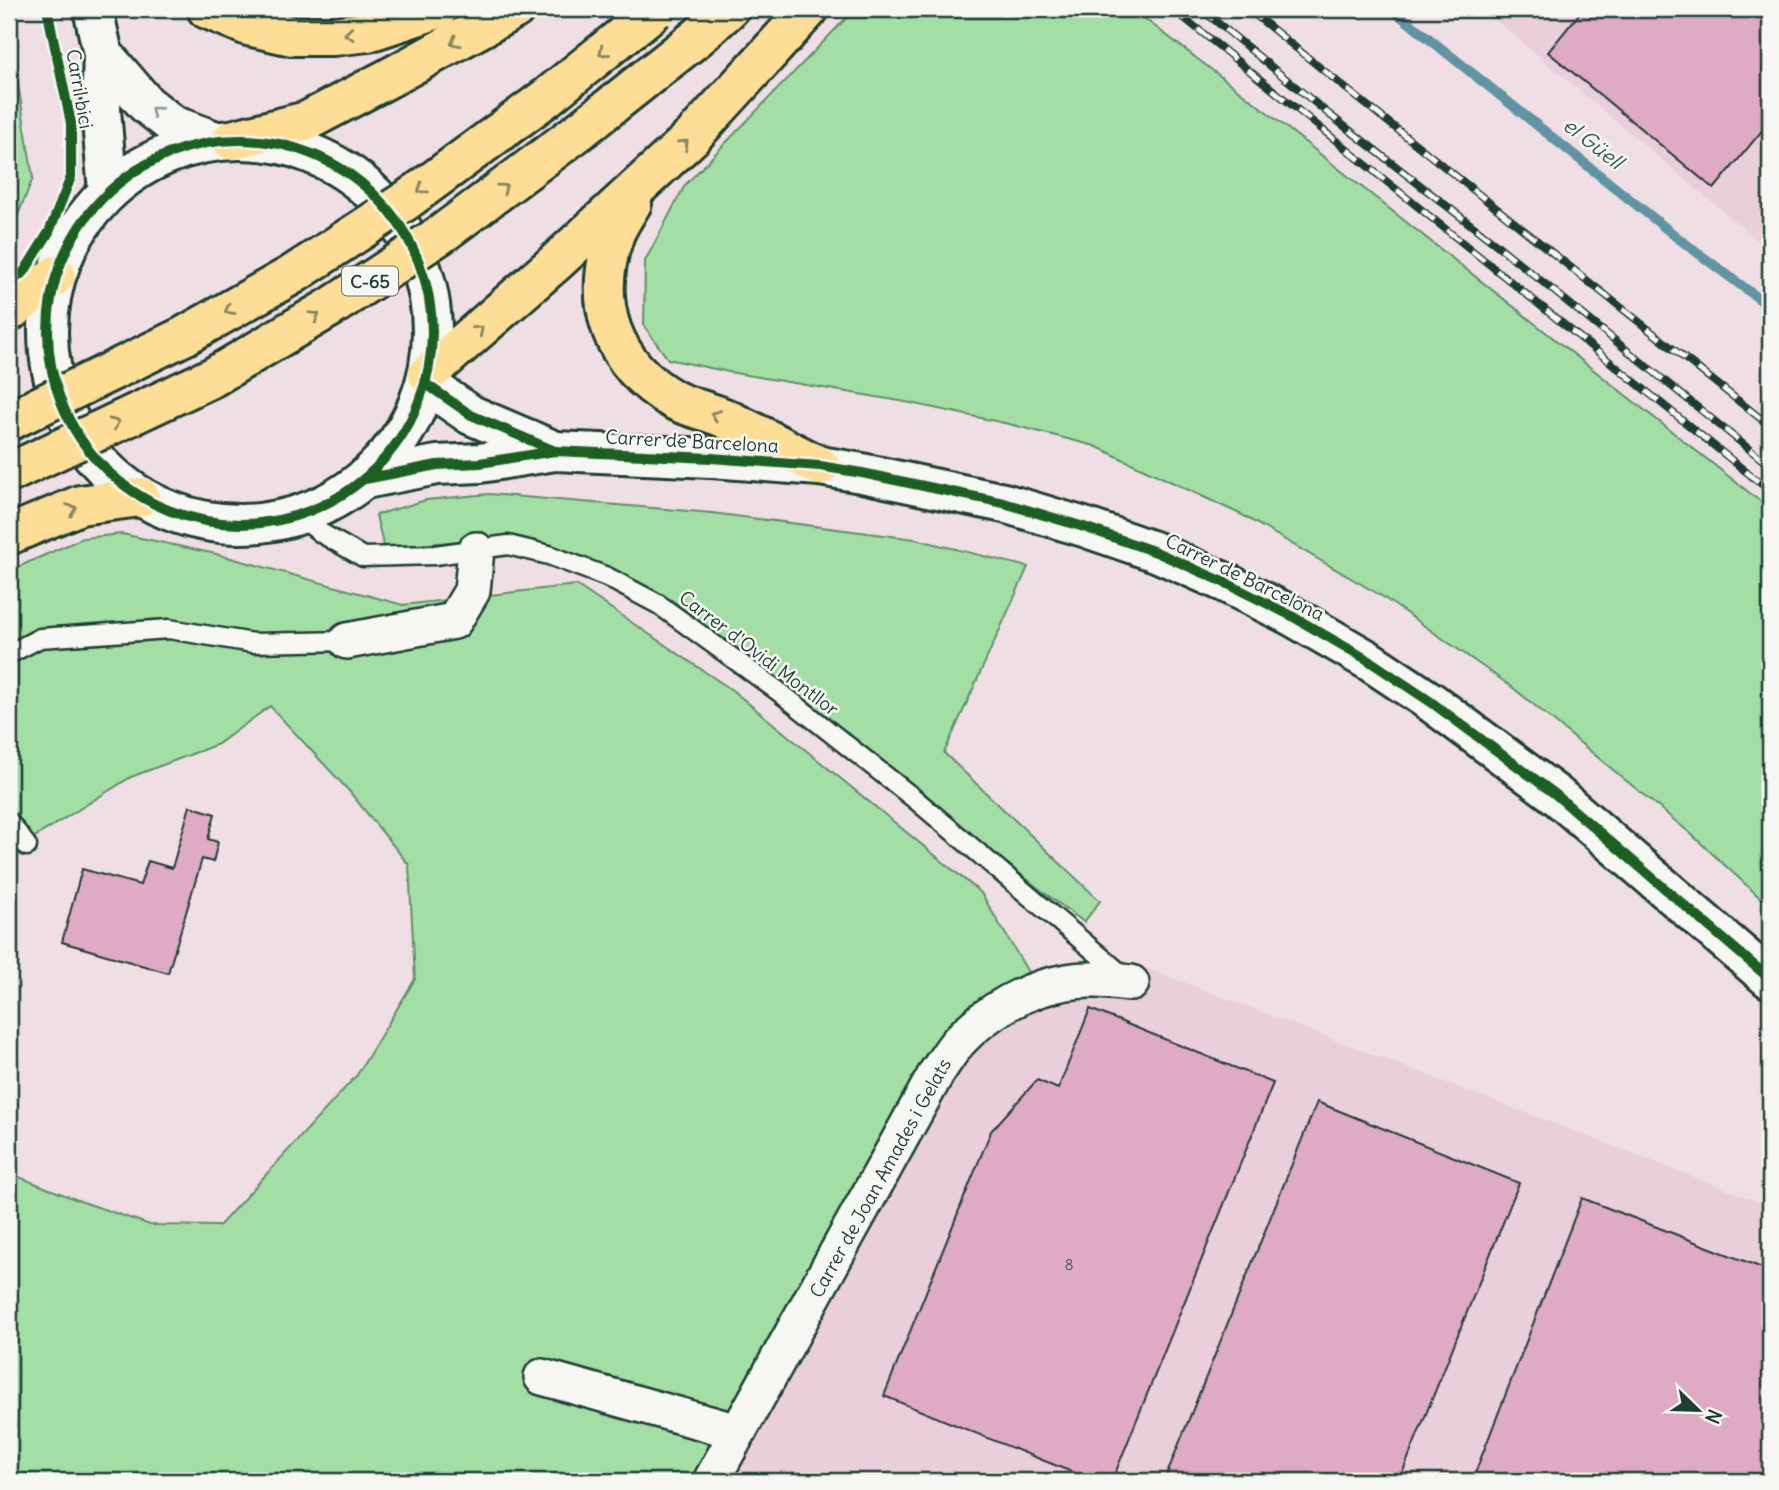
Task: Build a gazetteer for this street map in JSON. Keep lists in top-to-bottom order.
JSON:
{
  "streets": {
    "highway": ["C-65"],
    "main road": ["Carrer de Barcelona"],
    "street": ["Carrer de Joan Amades i Gelats"],
    "lane": ["Carrer d'Ovidi Montllor"],
    "cycle path": ["Carril bici"]
  },
  "crossings": [
    ["Carrer d'Ovidi Montllor", "Carrer de Joan Amades i Gelats"]
  ],
  "water": ["el Güell"],
  "house_numbers": ["8"],
  "north": "bottom right"
}
